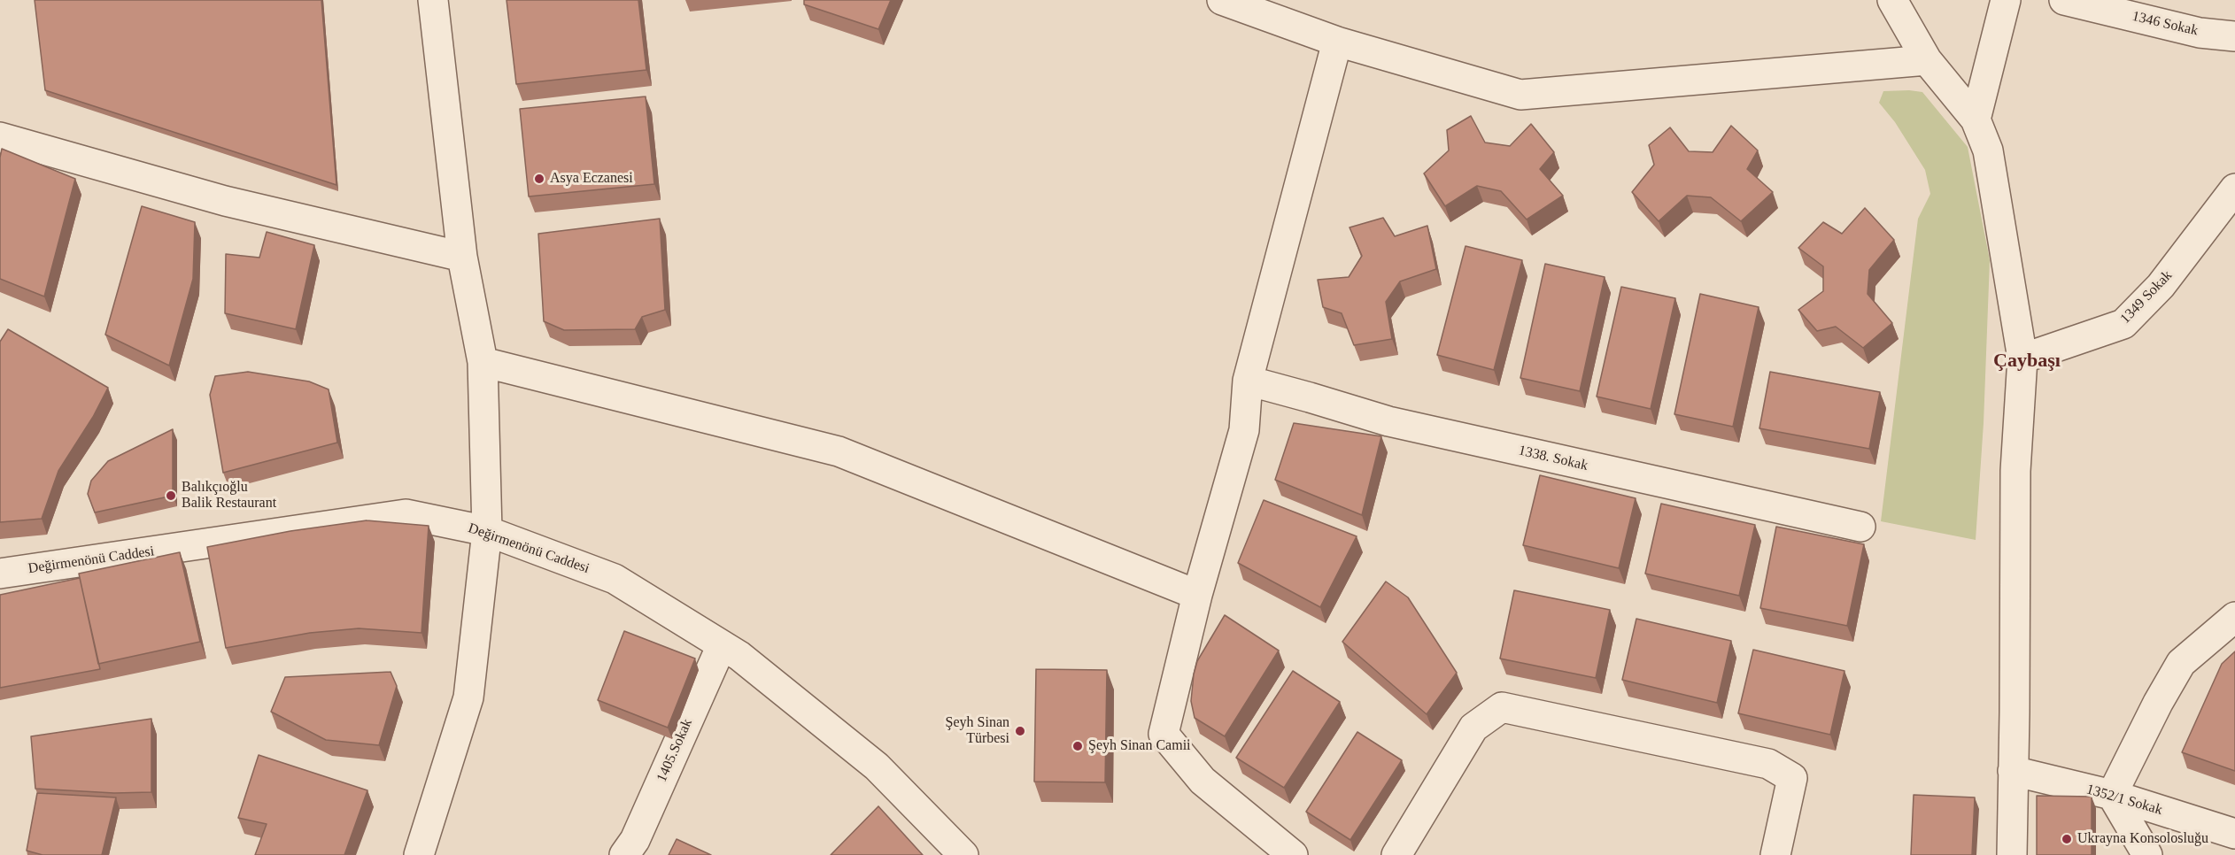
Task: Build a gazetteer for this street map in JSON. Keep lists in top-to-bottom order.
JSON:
{
  "streets": {
    "street": [
      "1346 Sokak",
      "1349 Sokak",
      "1338. Sokak",
      "Değirmenönü Caddesi",
      "1405.Sokak",
      "1352/1 Sokak"
    ]
  },
  "crossings": [
    ["Değirmenönü Caddesi", "1405.Sokak"]
  ],
  "districts": ["Çaybaşı"],
  "places": [
    "Asya Eczanesi",
    "Balıkçıoğlu Balik Restaurant",
    "Şeyh Sinan Türbesi",
    "Şeyh Sinan Camii",
    "Ukrayna Konsolosluğu"
  ]
}
